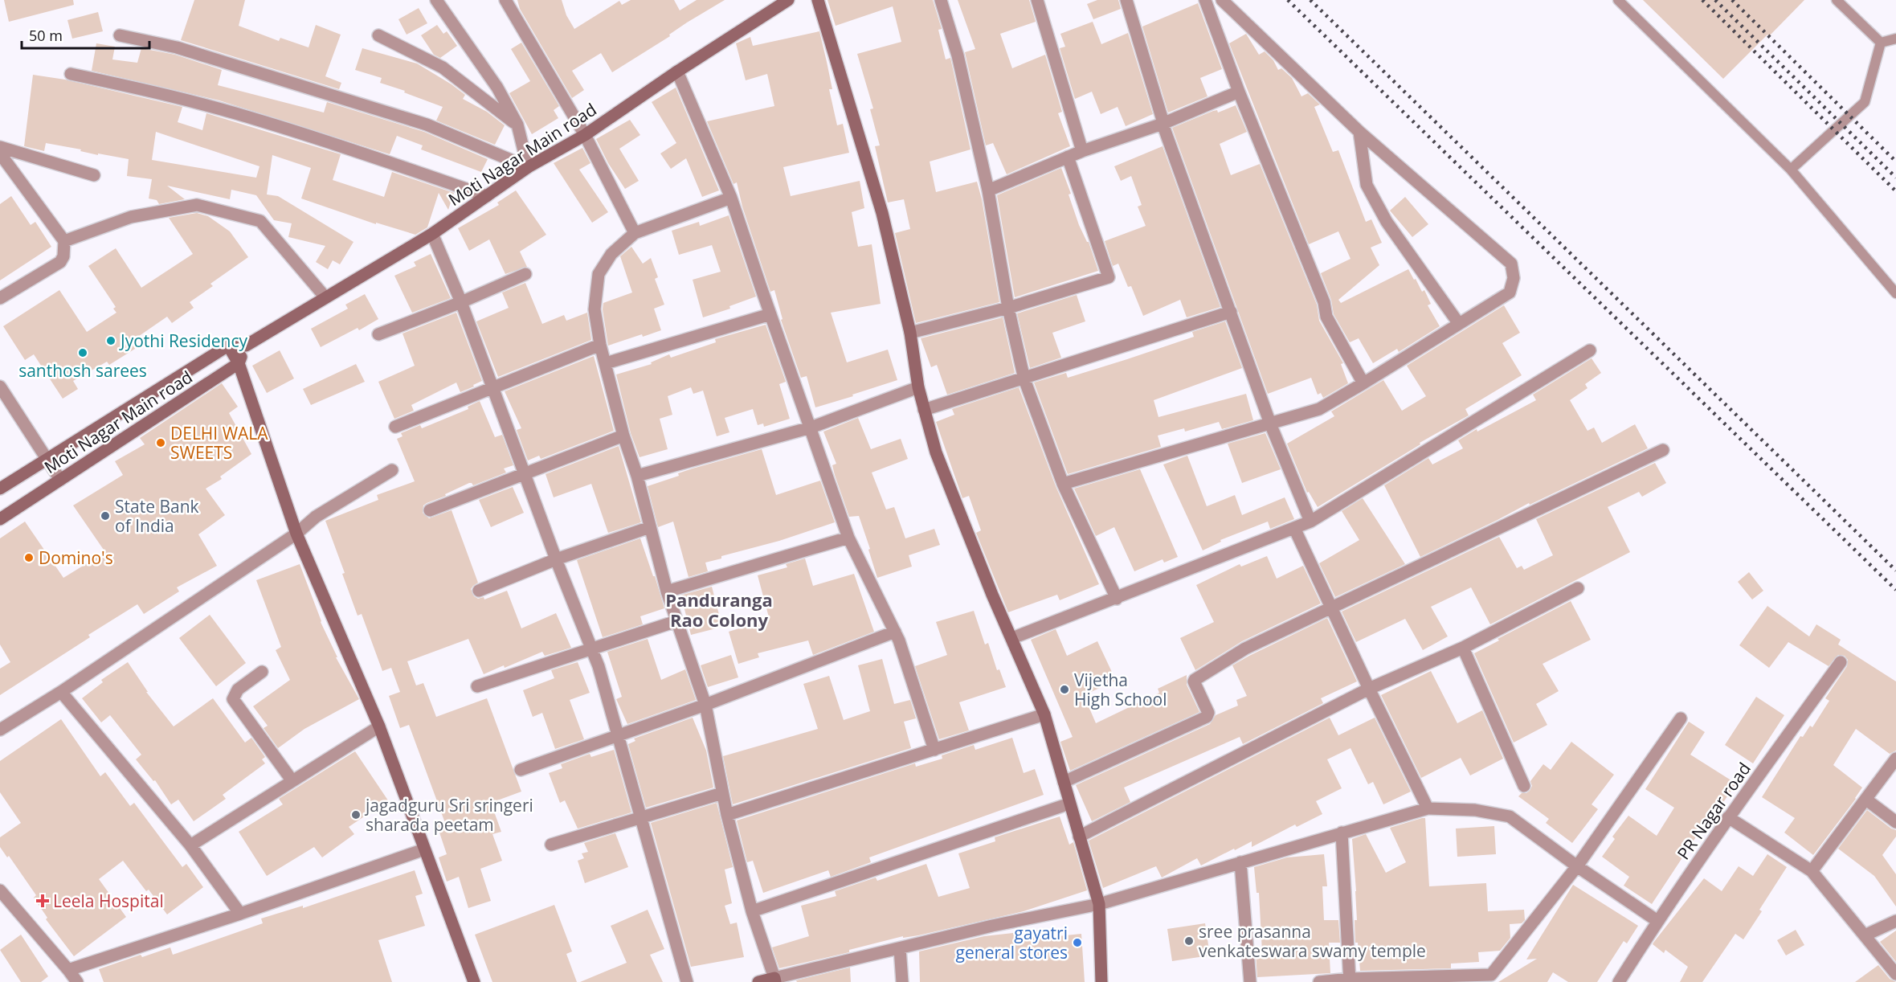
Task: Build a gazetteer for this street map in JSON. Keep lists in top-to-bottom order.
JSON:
{
  "streets": {
    "street": ["Moti Nagar Main road", "PR Nagar road"]
  },
  "districts": ["Panduranga Rao Colony"],
  "places": {
    "other": [
      "Jyothi Residency",
      "santhosh sarees",
      "DELHI WALA SWEETS",
      "State Bank of India",
      "Domino's",
      "Vijetha High School",
      "jagadguru Sri sringeri sharada peetam",
      "sree prasanna venkateswara swamy temple",
      "gayatri general stores"
    ],
    "health": ["Leela Hospital"]
  },
  "scale_bar": "50 m"
}
